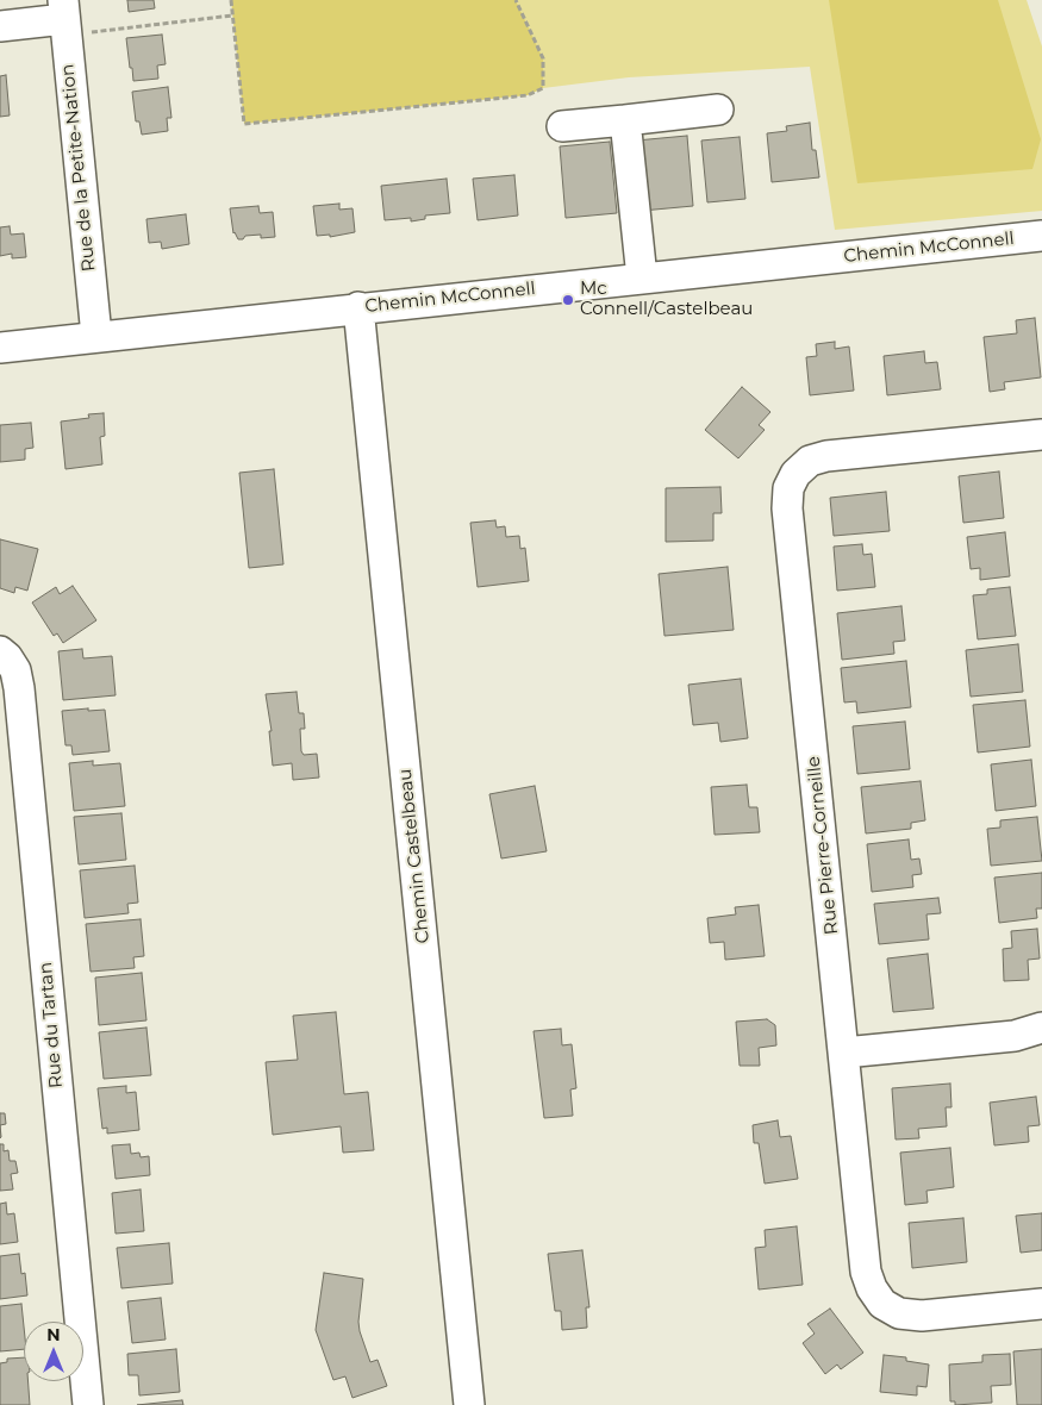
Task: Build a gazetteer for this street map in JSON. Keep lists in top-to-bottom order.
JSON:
{
  "streets": {
    "street": [
      "Rue de la Petite-Nation",
      "Chemin McConnell",
      "Rue Pierre-Corneille",
      "Chemin Castelbeau",
      "Rue du Tartan"
    ]
  },
  "crossings": [
    ["Rue de la Petite-Nation", "Chemin McConnell"],
    ["Chemin McConnell", "Chemin Castelbeau"]
  ],
  "places": ["Mc Connell/Castelbeau"],
  "north": "top"
}
